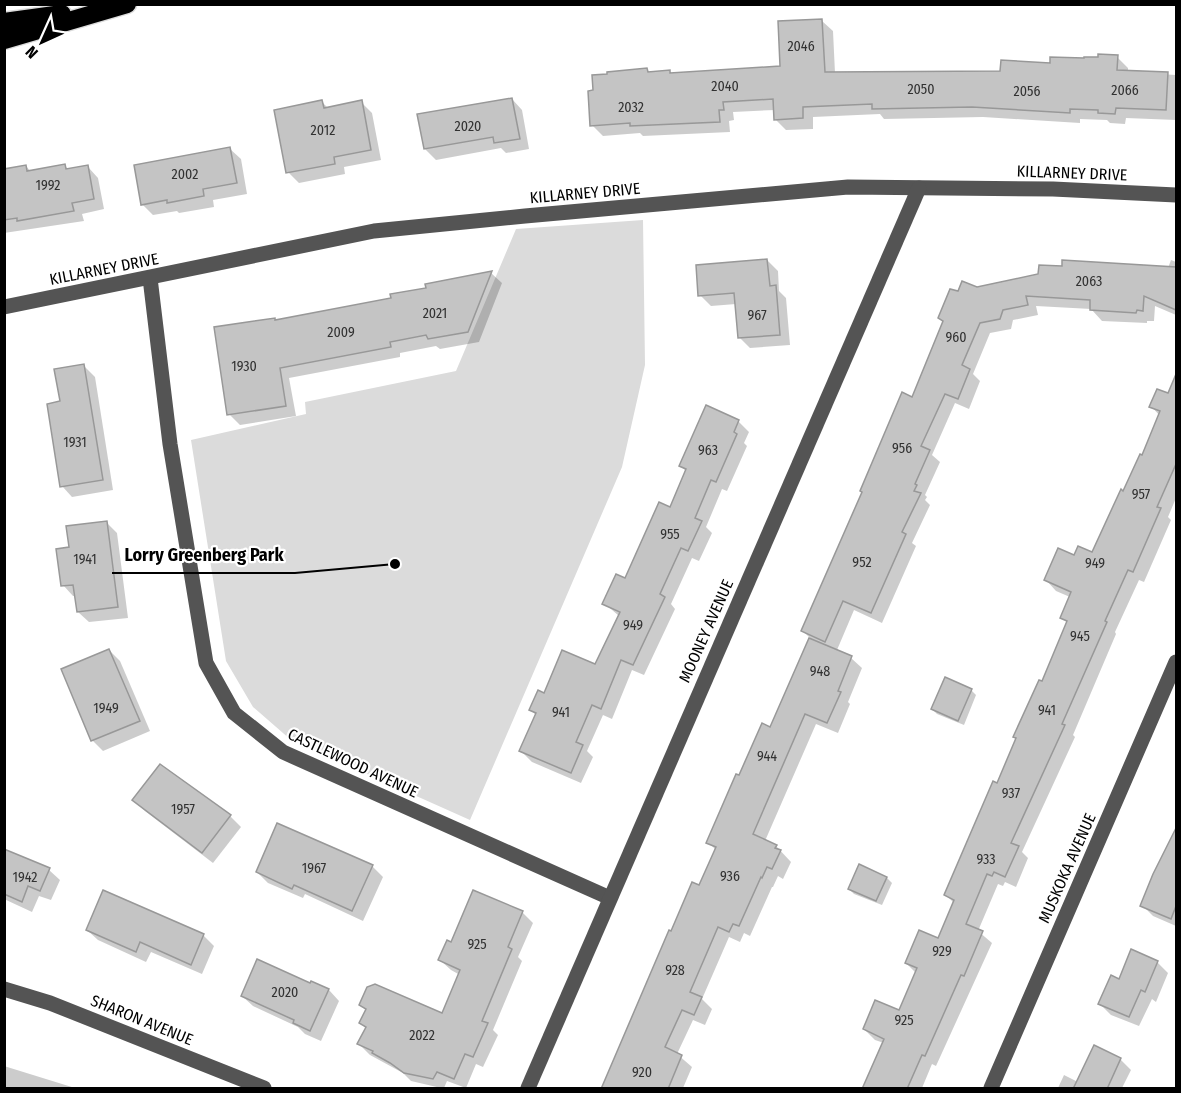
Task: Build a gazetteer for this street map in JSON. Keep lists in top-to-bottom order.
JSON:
{
  "streets": {
    "street": [
      "KILLARNEY DRIVE",
      "MOONEY AVENUE",
      "CASTLEWOOD AVENUE",
      "MUSKOKA AVENUE",
      "SHARON AVENUE"
    ]
  },
  "crossings": [
    ["KILLARNEY DRIVE", "MOONEY AVENUE"],
    ["KILLARNEY DRIVE", "CASTLEWOOD AVENUE"],
    ["MOONEY AVENUE", "CASTLEWOOD AVENUE"]
  ],
  "places": ["Lorry Greenberg Park"],
  "house_numbers": [
    "2046",
    "2040",
    "2050",
    "2066",
    "2056",
    "2032",
    "2020",
    "2012",
    "2002",
    "1992",
    "2063",
    "2021",
    "967",
    "2009",
    "960",
    "1930",
    "1931",
    "956",
    "963",
    "957",
    "955",
    "1941",
    "952",
    "949",
    "949",
    "945",
    "948",
    "1949",
    "941",
    "941",
    "944",
    "937",
    "1957",
    "933",
    "1967",
    "936",
    "1942",
    "925",
    "929",
    "928",
    "2020",
    "925",
    "2022",
    "920"
  ],
  "north": "bottom left"
}
